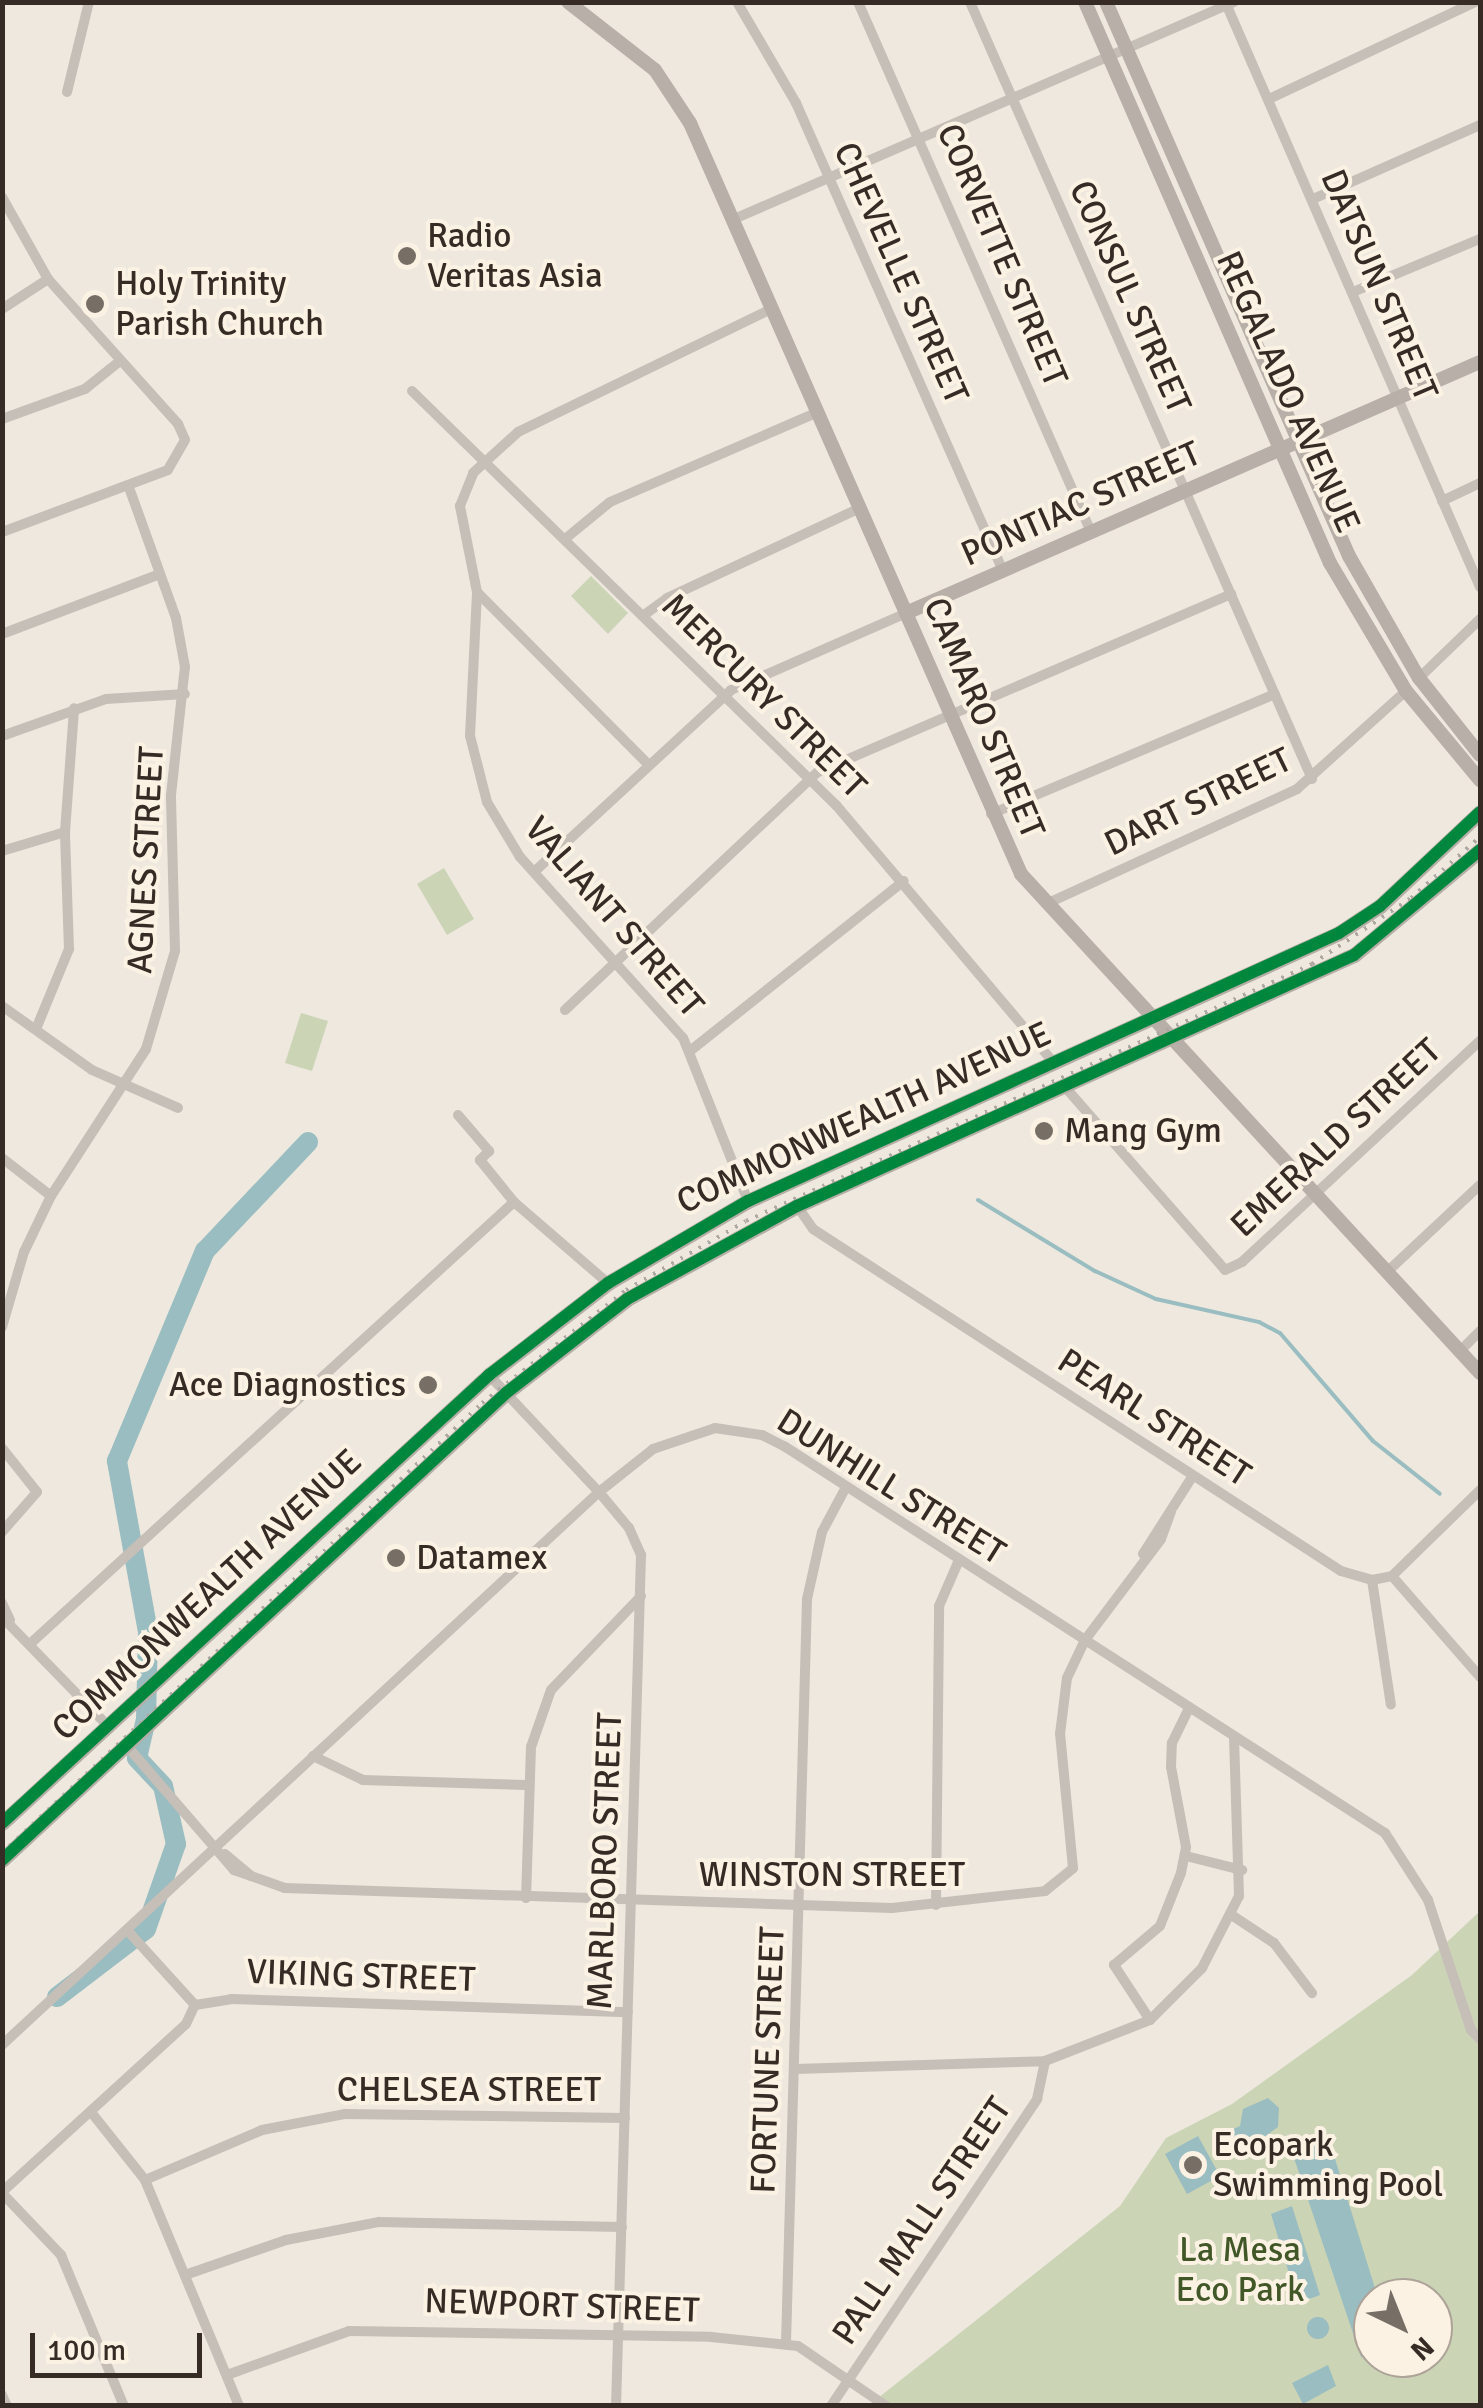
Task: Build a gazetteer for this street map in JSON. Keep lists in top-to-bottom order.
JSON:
{
  "streets": {
    "main road": ["COMMONWEALTH AVENUE"],
    "street": [
      "CORVETTE STREET",
      "CHEVELLE STREET",
      "DATSUN STREET",
      "CONSUL STREET",
      "REGALADO AVENUE",
      "PONTIAC STREET",
      "MERCURY STREET",
      "CAMARO STREET",
      "DART STREET",
      "AGNES STREET",
      "VALIANT STREET",
      "EMERALD STREET",
      "PEARL STREET",
      "DUNHILL STREET",
      "MARLBORO STREET",
      "WINSTON STREET",
      "VIKING STREET",
      "FORTUNE STREET",
      "CHELSEA STREET",
      "PALL MALL STREET",
      "NEWPORT STREET"
    ]
  },
  "crossings": [
    ["CORVETTE STREET", "PONTIAC STREET"],
    ["CHEVELLE STREET", "PONTIAC STREET"],
    ["DATSUN STREET", "PONTIAC STREET"],
    ["CONSUL STREET", "PONTIAC STREET"],
    ["CONSUL STREET", "DART STREET"],
    ["REGALADO AVENUE", "PONTIAC STREET"],
    ["REGALADO AVENUE", "DART STREET"],
    ["PONTIAC STREET", "MERCURY STREET"],
    ["PONTIAC STREET", "CAMARO STREET"],
    ["PONTIAC STREET", "VALIANT STREET"],
    ["MERCURY STREET", "VALIANT STREET"],
    ["MERCURY STREET", "COMMONWEALTH AVENUE"],
    ["CAMARO STREET", "DART STREET"],
    ["CAMARO STREET", "VALIANT STREET"],
    ["CAMARO STREET", "COMMONWEALTH AVENUE"],
    ["CAMARO STREET", "EMERALD STREET"],
    ["VALIANT STREET", "COMMONWEALTH AVENUE"],
    ["COMMONWEALTH AVENUE", "EMERALD STREET"],
    ["COMMONWEALTH AVENUE", "PEARL STREET"],
    ["COMMONWEALTH AVENUE", "MARLBORO STREET"],
    ["COMMONWEALTH AVENUE", "WINSTON STREET"],
    ["PEARL STREET", "WINSTON STREET"],
    ["DUNHILL STREET", "MARLBORO STREET"],
    ["DUNHILL STREET", "WINSTON STREET"],
    ["DUNHILL STREET", "VIKING STREET"],
    ["DUNHILL STREET", "FORTUNE STREET"],
    ["MARLBORO STREET", "WINSTON STREET"],
    ["MARLBORO STREET", "VIKING STREET"],
    ["MARLBORO STREET", "CHELSEA STREET"],
    ["MARLBORO STREET", "NEWPORT STREET"],
    ["WINSTON STREET", "FORTUNE STREET"],
    ["FORTUNE STREET", "NEWPORT STREET"],
    ["PALL MALL STREET", "NEWPORT STREET"]
  ],
  "parks": ["La Mesa Eco Park"],
  "places": [
    "Radio Veritas Asia",
    "Holy Trinity Parish Church",
    "Mang Gym",
    "Ace Diagnostics",
    "Datamex",
    "Ecopark Swimming Pool"
  ],
  "scale_bar": "100 m",
  "north": "bottom right"
}
